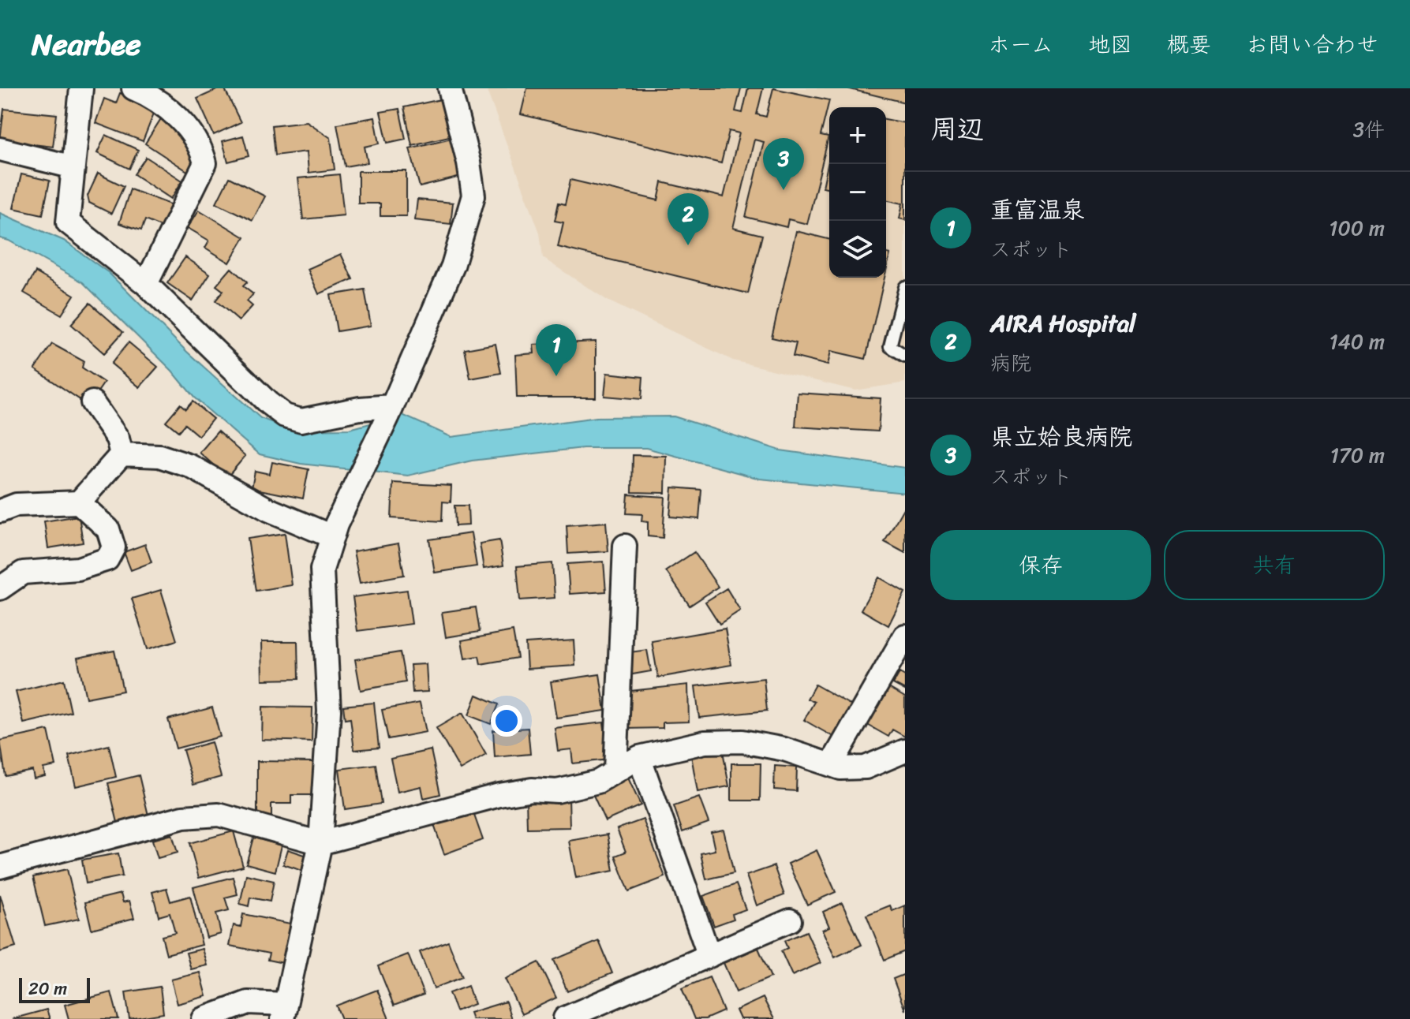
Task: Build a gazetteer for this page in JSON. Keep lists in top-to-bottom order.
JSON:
{
  "scale_bar": "20 m",
  "page": {
    "header": "Nearbee",
    "nav": [
      "ホーム",
      "地図",
      "概要",
      "お問い合わせ"
    ],
    "heading": ["周辺", "3件"],
    "map_buttons": ["+", "−"],
    "pins": ["3", "2", "1"],
    "list": [
      {
        "mark": "1",
        "name": "重富温泉",
        "note": "スポット",
        "value": "100 m"
      },
      {
        "mark": "2",
        "name": "AIRA Hospital",
        "note": "病院",
        "value": "140 m"
      },
      {
        "mark": "3",
        "name": "県立姶良病院",
        "note": "スポット",
        "value": "170 m"
      }
    ],
    "buttons": ["保存", "共有"],
    "scale": "20 m"
  }
}
